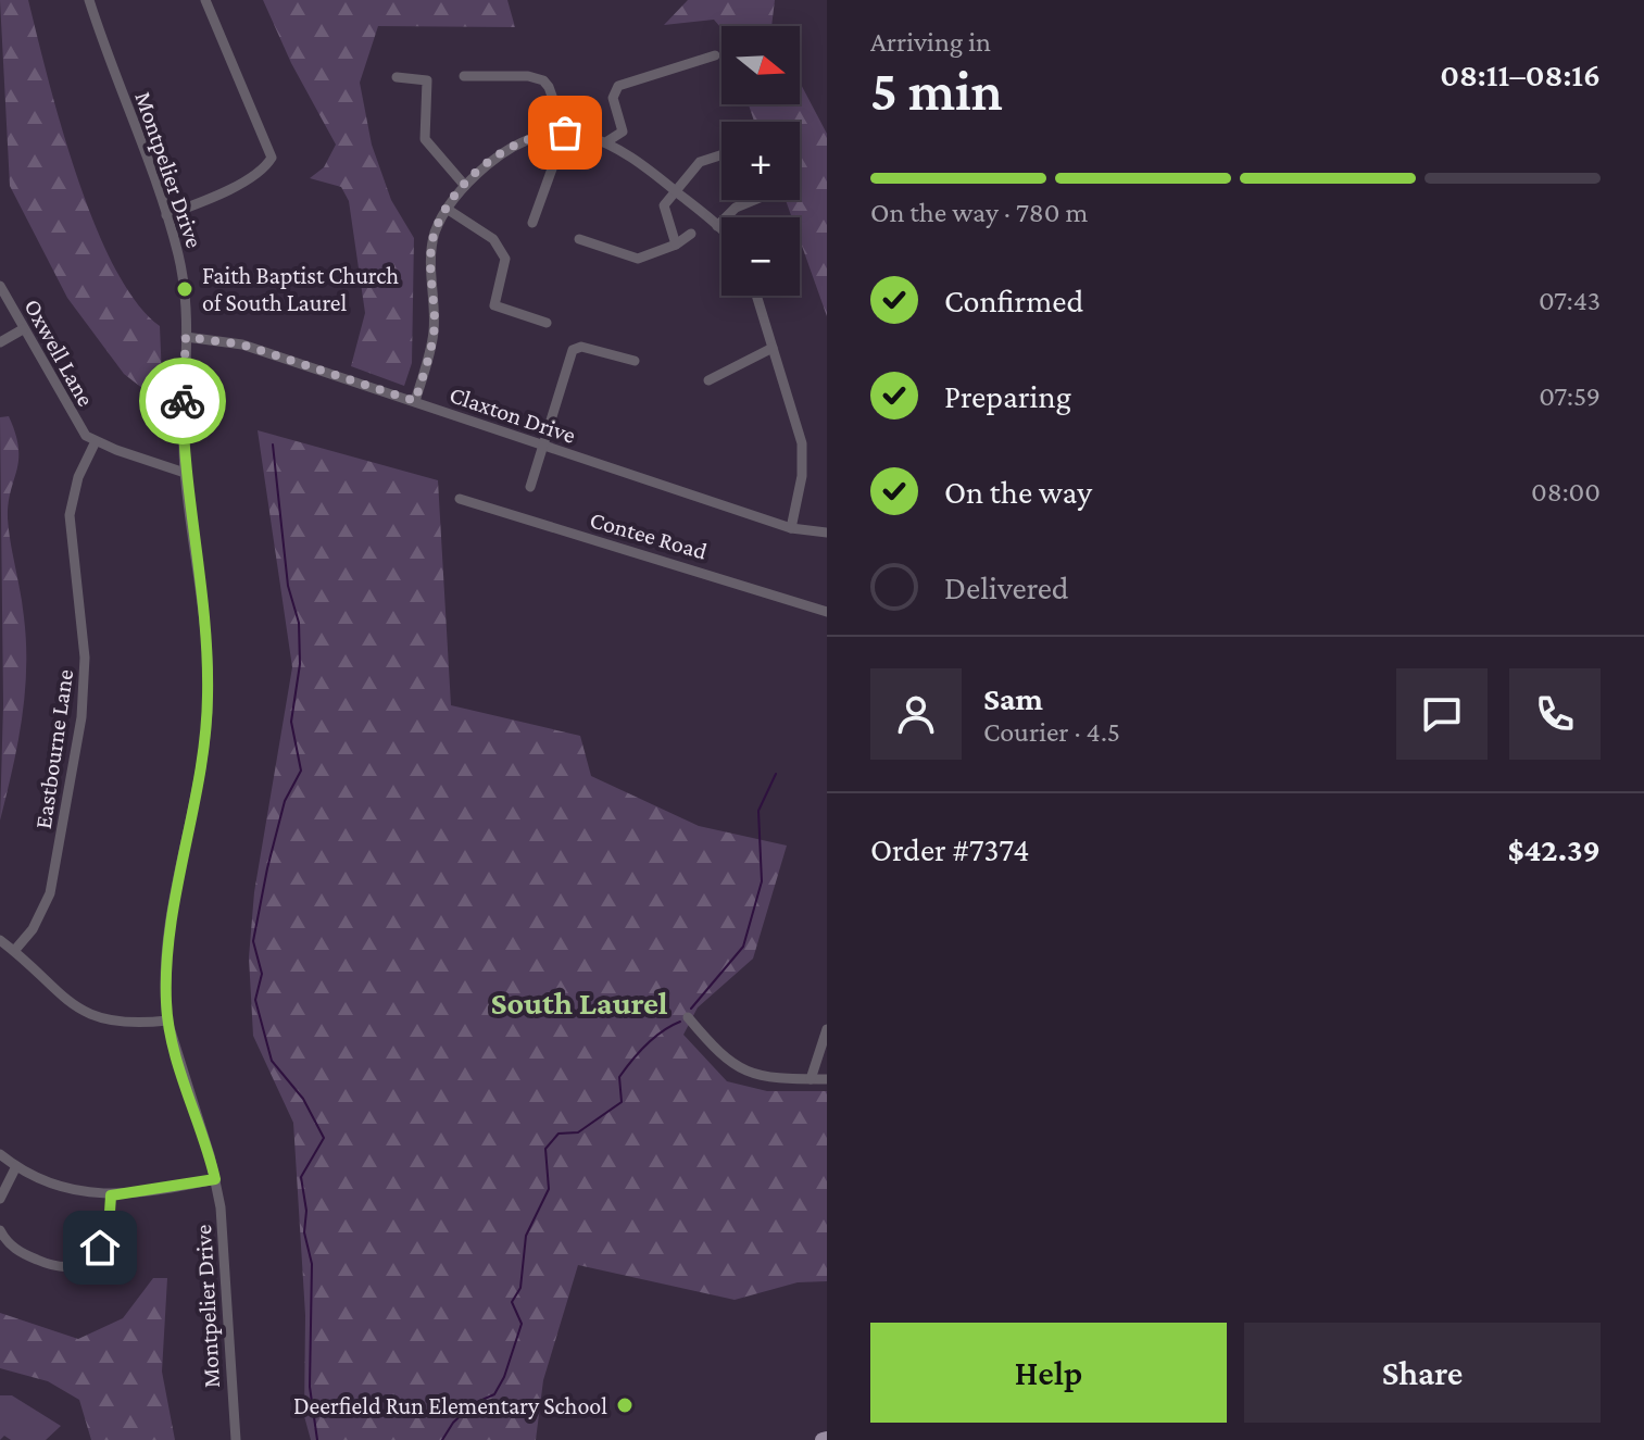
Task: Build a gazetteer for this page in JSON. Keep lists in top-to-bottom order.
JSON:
{
  "streets": {
    "street": [
      "Montpelier Drive",
      "Oxwell Lane",
      "Claxton Drive",
      "Contee Road",
      "Eastbourne Lane"
    ]
  },
  "crossings": [
    ["Montpelier Drive", "Claxton Drive"],
    ["Oxwell Lane", "Eastbourne Lane"]
  ],
  "districts": ["South Laurel"],
  "places": ["Faith Baptist Church of South Laurel", "Deerfield Run Elementary School"],
  "north": "right",
  "page": {
    "heading": ["5 min", "Arriving in", "08:11–08:16"],
    "panel": [
      "Sam",
      "Courier · 4.5",
      "Order #7374",
      "$42.39"
    ],
    "map_buttons": ["+", "−"],
    "bar": "On the way · 780 m",
    "list": [
      ["Confirmed", "07:43"],
      ["Preparing", "07:59"],
      ["On the way", "08:00"],
      "Delivered"
    ],
    "buttons": ["Help", "Share"]
  }
}
